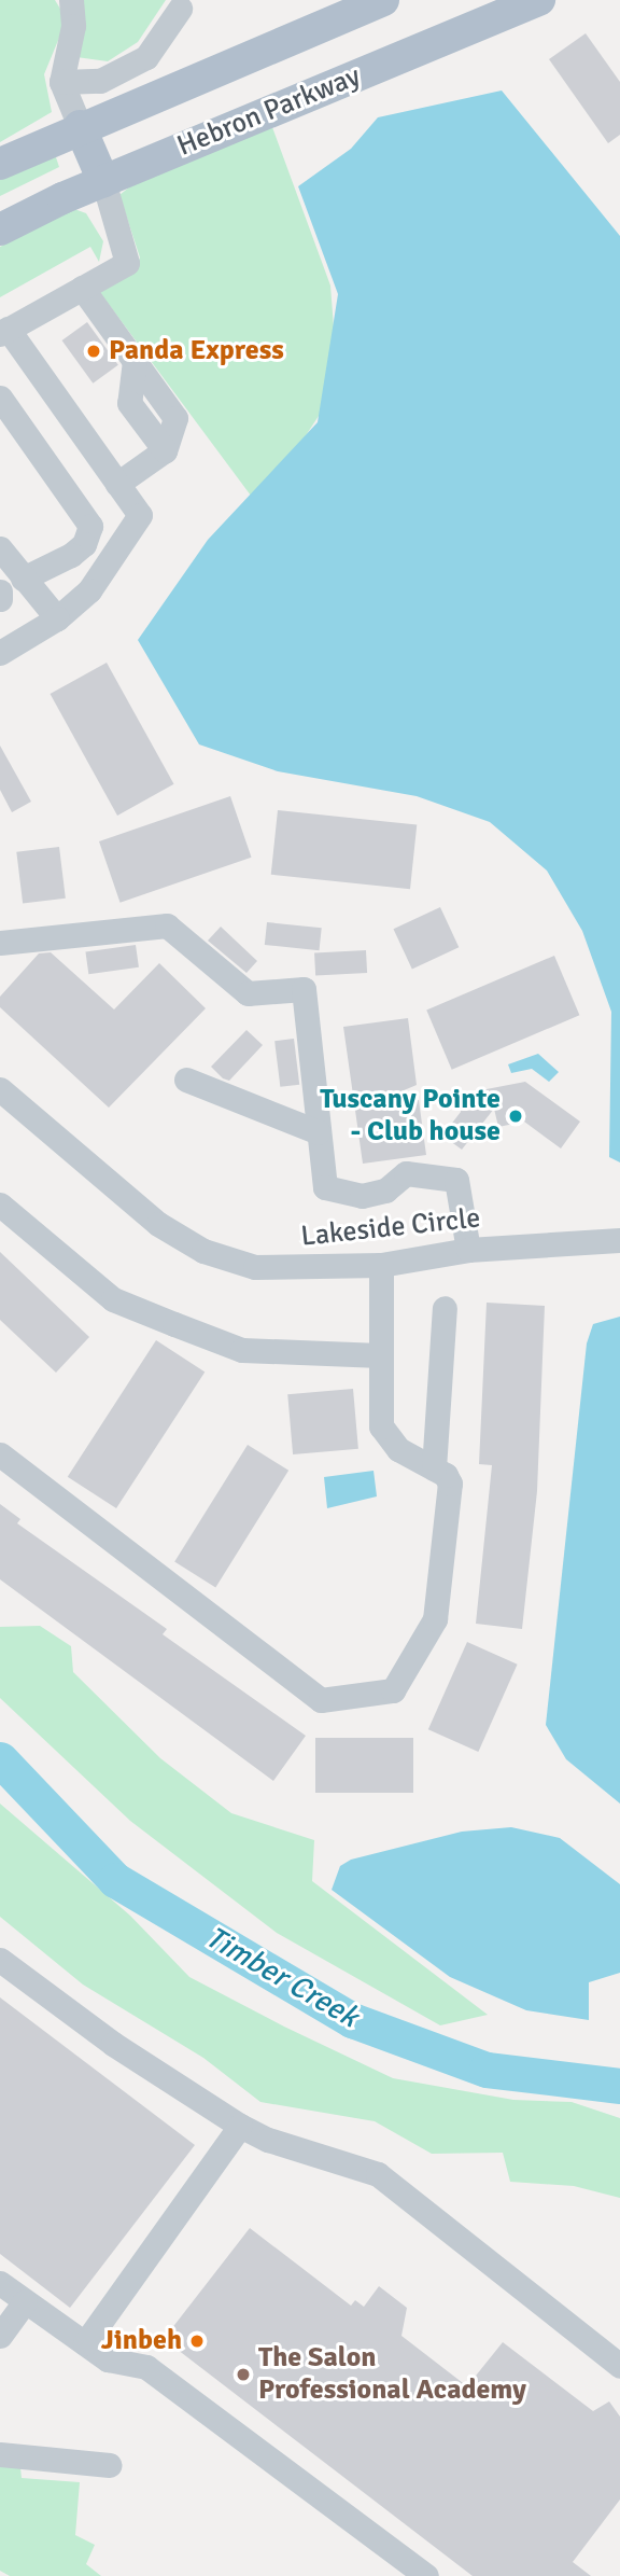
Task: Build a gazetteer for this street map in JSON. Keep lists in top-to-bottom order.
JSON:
{
  "streets": {
    "main road": ["Hebron Parkway"],
    "street": ["Lakeside Circle"]
  },
  "water": ["Timber Creek"],
  "places": [
    "Panda Express",
    "Tuscany Pointe - Club house",
    "Jinbeh",
    "The Salon Professional Academy"
  ]
}
